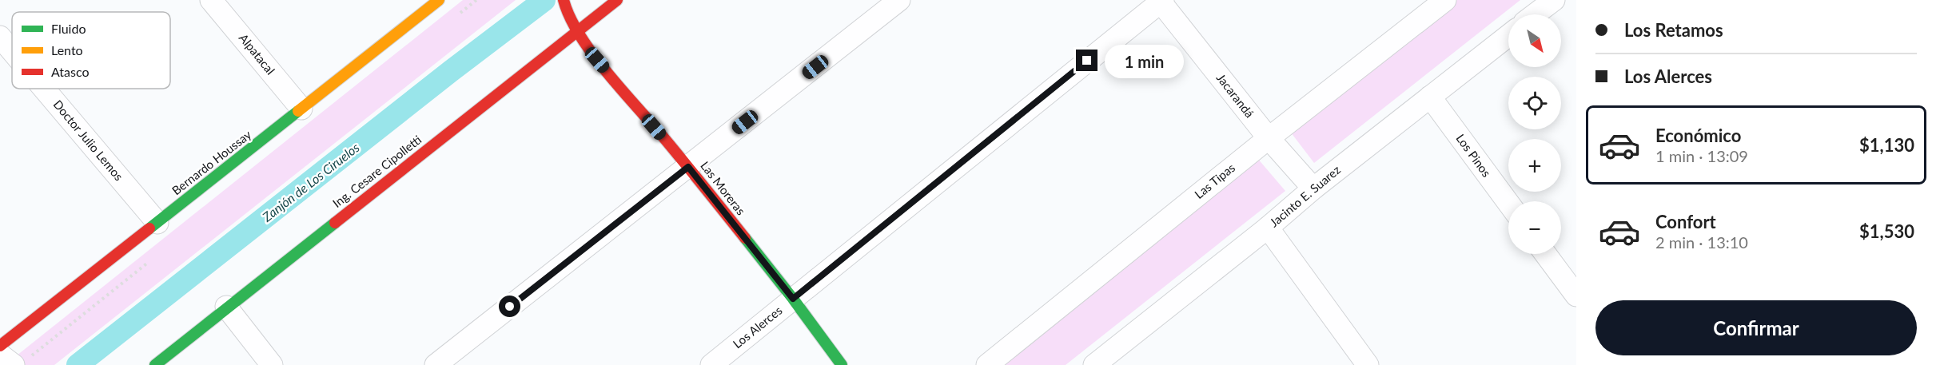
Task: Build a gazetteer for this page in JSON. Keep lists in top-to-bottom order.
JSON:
{
  "streets": {
    "street": [
      "Alpatacal",
      "Jacarandá",
      "Doctor Julio Lemos",
      "Los Pinos",
      "Bernardo Houssay",
      "Ing. Cesare Cipolletti",
      "Las Tipas",
      "Las Moreras",
      "Jacinto E. Suarez",
      "Los Alerces"
    ]
  },
  "crossings": [
    ["Alpatacal", "Bernardo Houssay"],
    ["Jacarandá", "Las Tipas"],
    ["Jacarandá", "Jacinto E. Suarez"],
    ["Jacarandá", "Los Alerces"],
    ["Doctor Julio Lemos", "Bernardo Houssay"],
    ["Los Pinos", "Jacinto E. Suarez"],
    ["Ing. Cesare Cipolletti", "Las Moreras"],
    ["Las Moreras", "Los Alerces"]
  ],
  "water": ["Zanjón de Los Ciruelos"],
  "legend": ["Fluido", "Lento", "Atasco"],
  "north": "bottom right",
  "page": {
    "banner": ["Los Retamos", "Los Alerces"],
    "map_buttons": ["+", "−"],
    "bubble": "1 min",
    "list": [
      {
        "name": "Económico",
        "note": "1 min · 13:09",
        "value": "$1,130"
      },
      {
        "name": "Confort",
        "note": "2 min · 13:10",
        "value": "$1,530"
      }
    ],
    "buttons": "Confirmar"
  }
}
